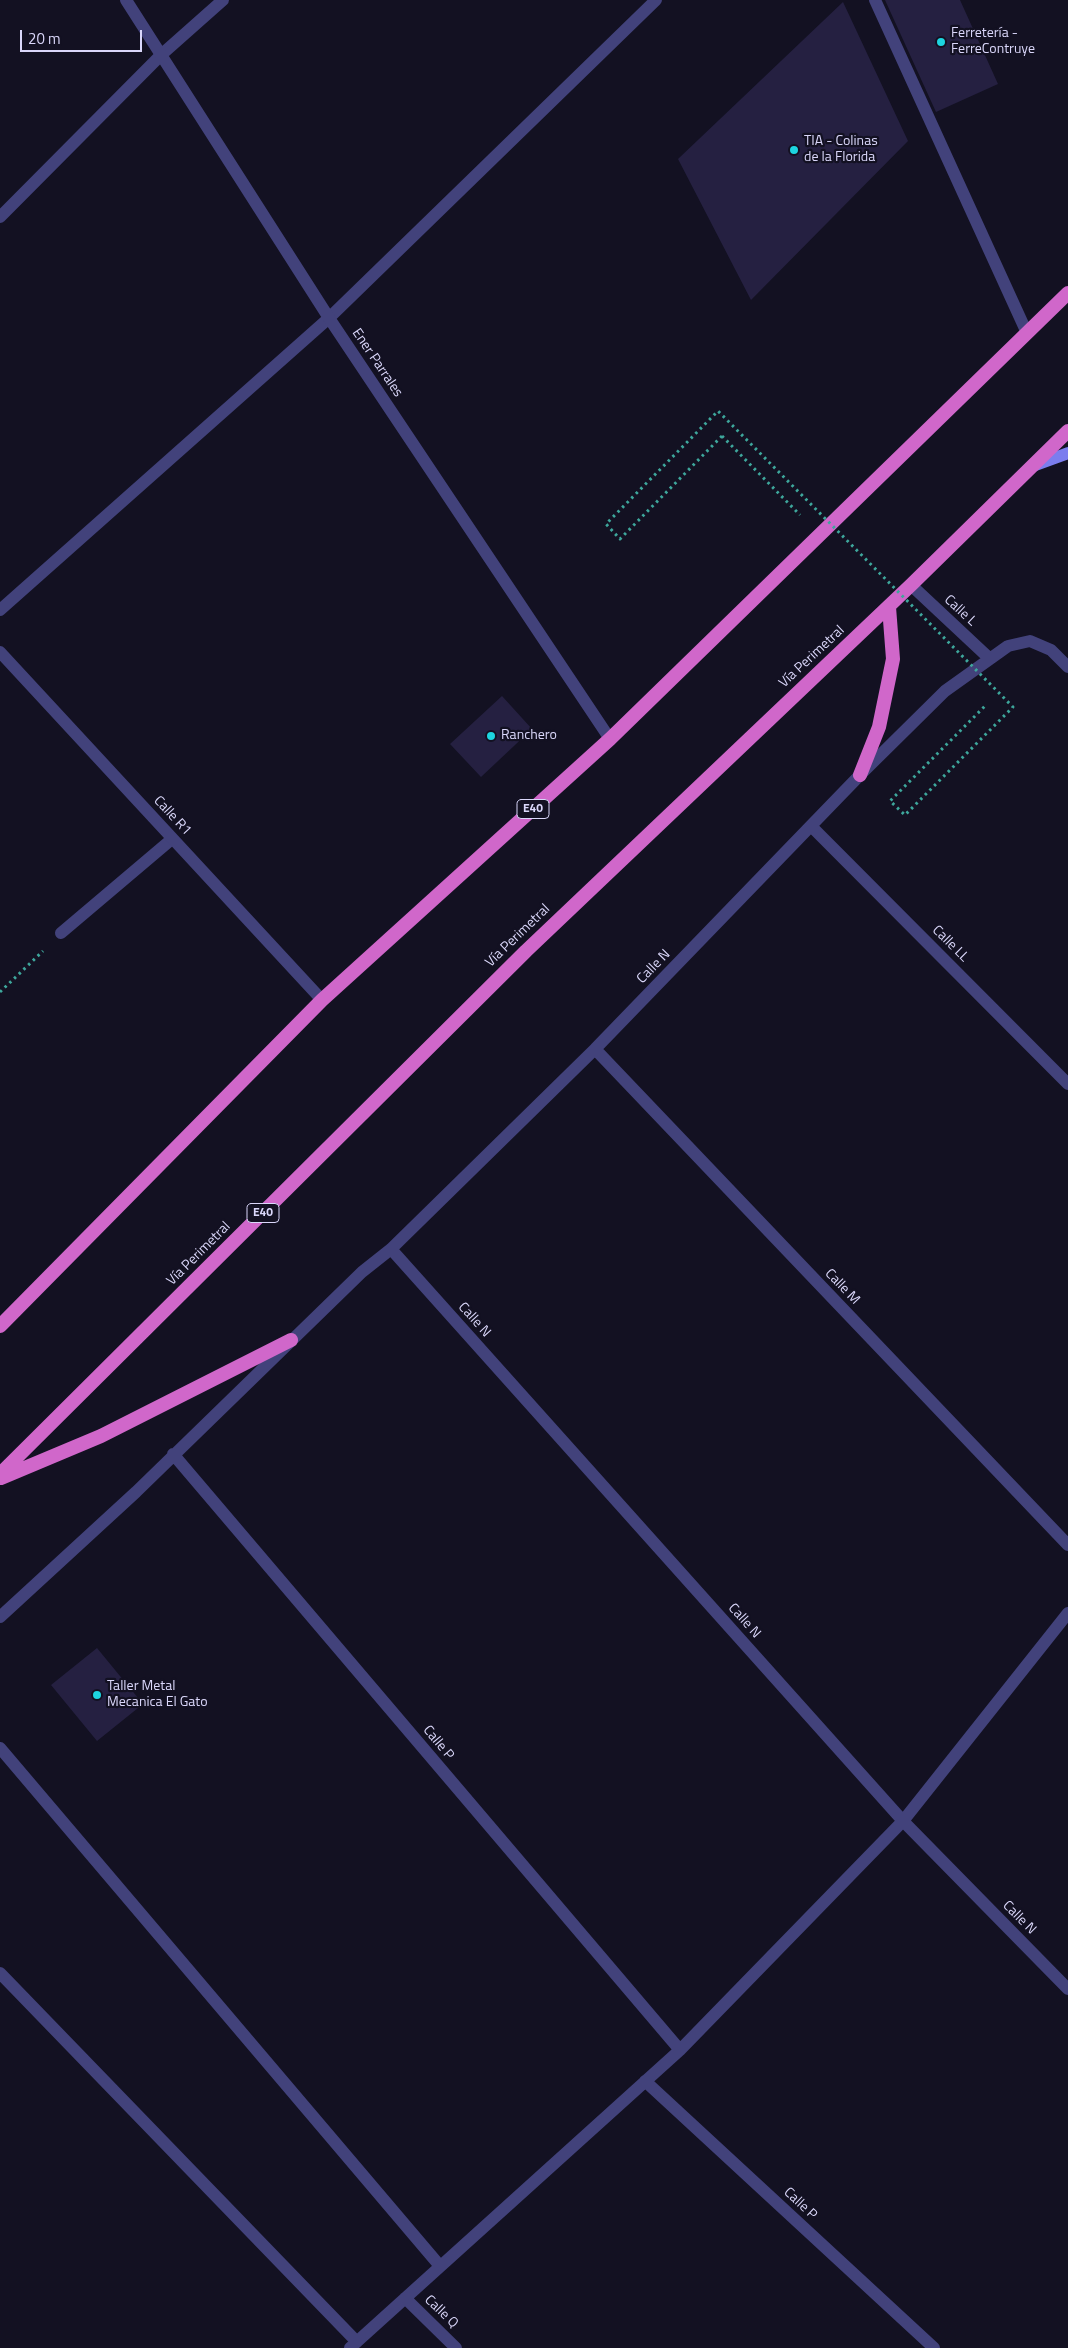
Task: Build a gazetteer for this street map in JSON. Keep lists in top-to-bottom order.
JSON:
{
  "streets": {
    "highway": ["Vía Perimetral", "E40"],
    "street": [
      "Ener Parrales",
      "Calle L",
      "Calle R1",
      "Calle LL",
      "Calle N",
      "Calle M",
      "Calle P",
      "Calle Q"
    ]
  },
  "crossings": [
    ["Ener Parrales", "E40"],
    ["Calle L", "Vía Perimetral"],
    ["Calle L", "Calle N"],
    ["E40", "Calle R1"],
    ["Calle LL", "Calle N"],
    ["Calle N", "Calle M"]
  ],
  "places": [
    "Ferretería - FerreContruye",
    "TIA - Colinas de la Florida",
    "Ranchero",
    "Taller Metal Mecanica El Gato"
  ],
  "scale_bar": "20 m"
}
